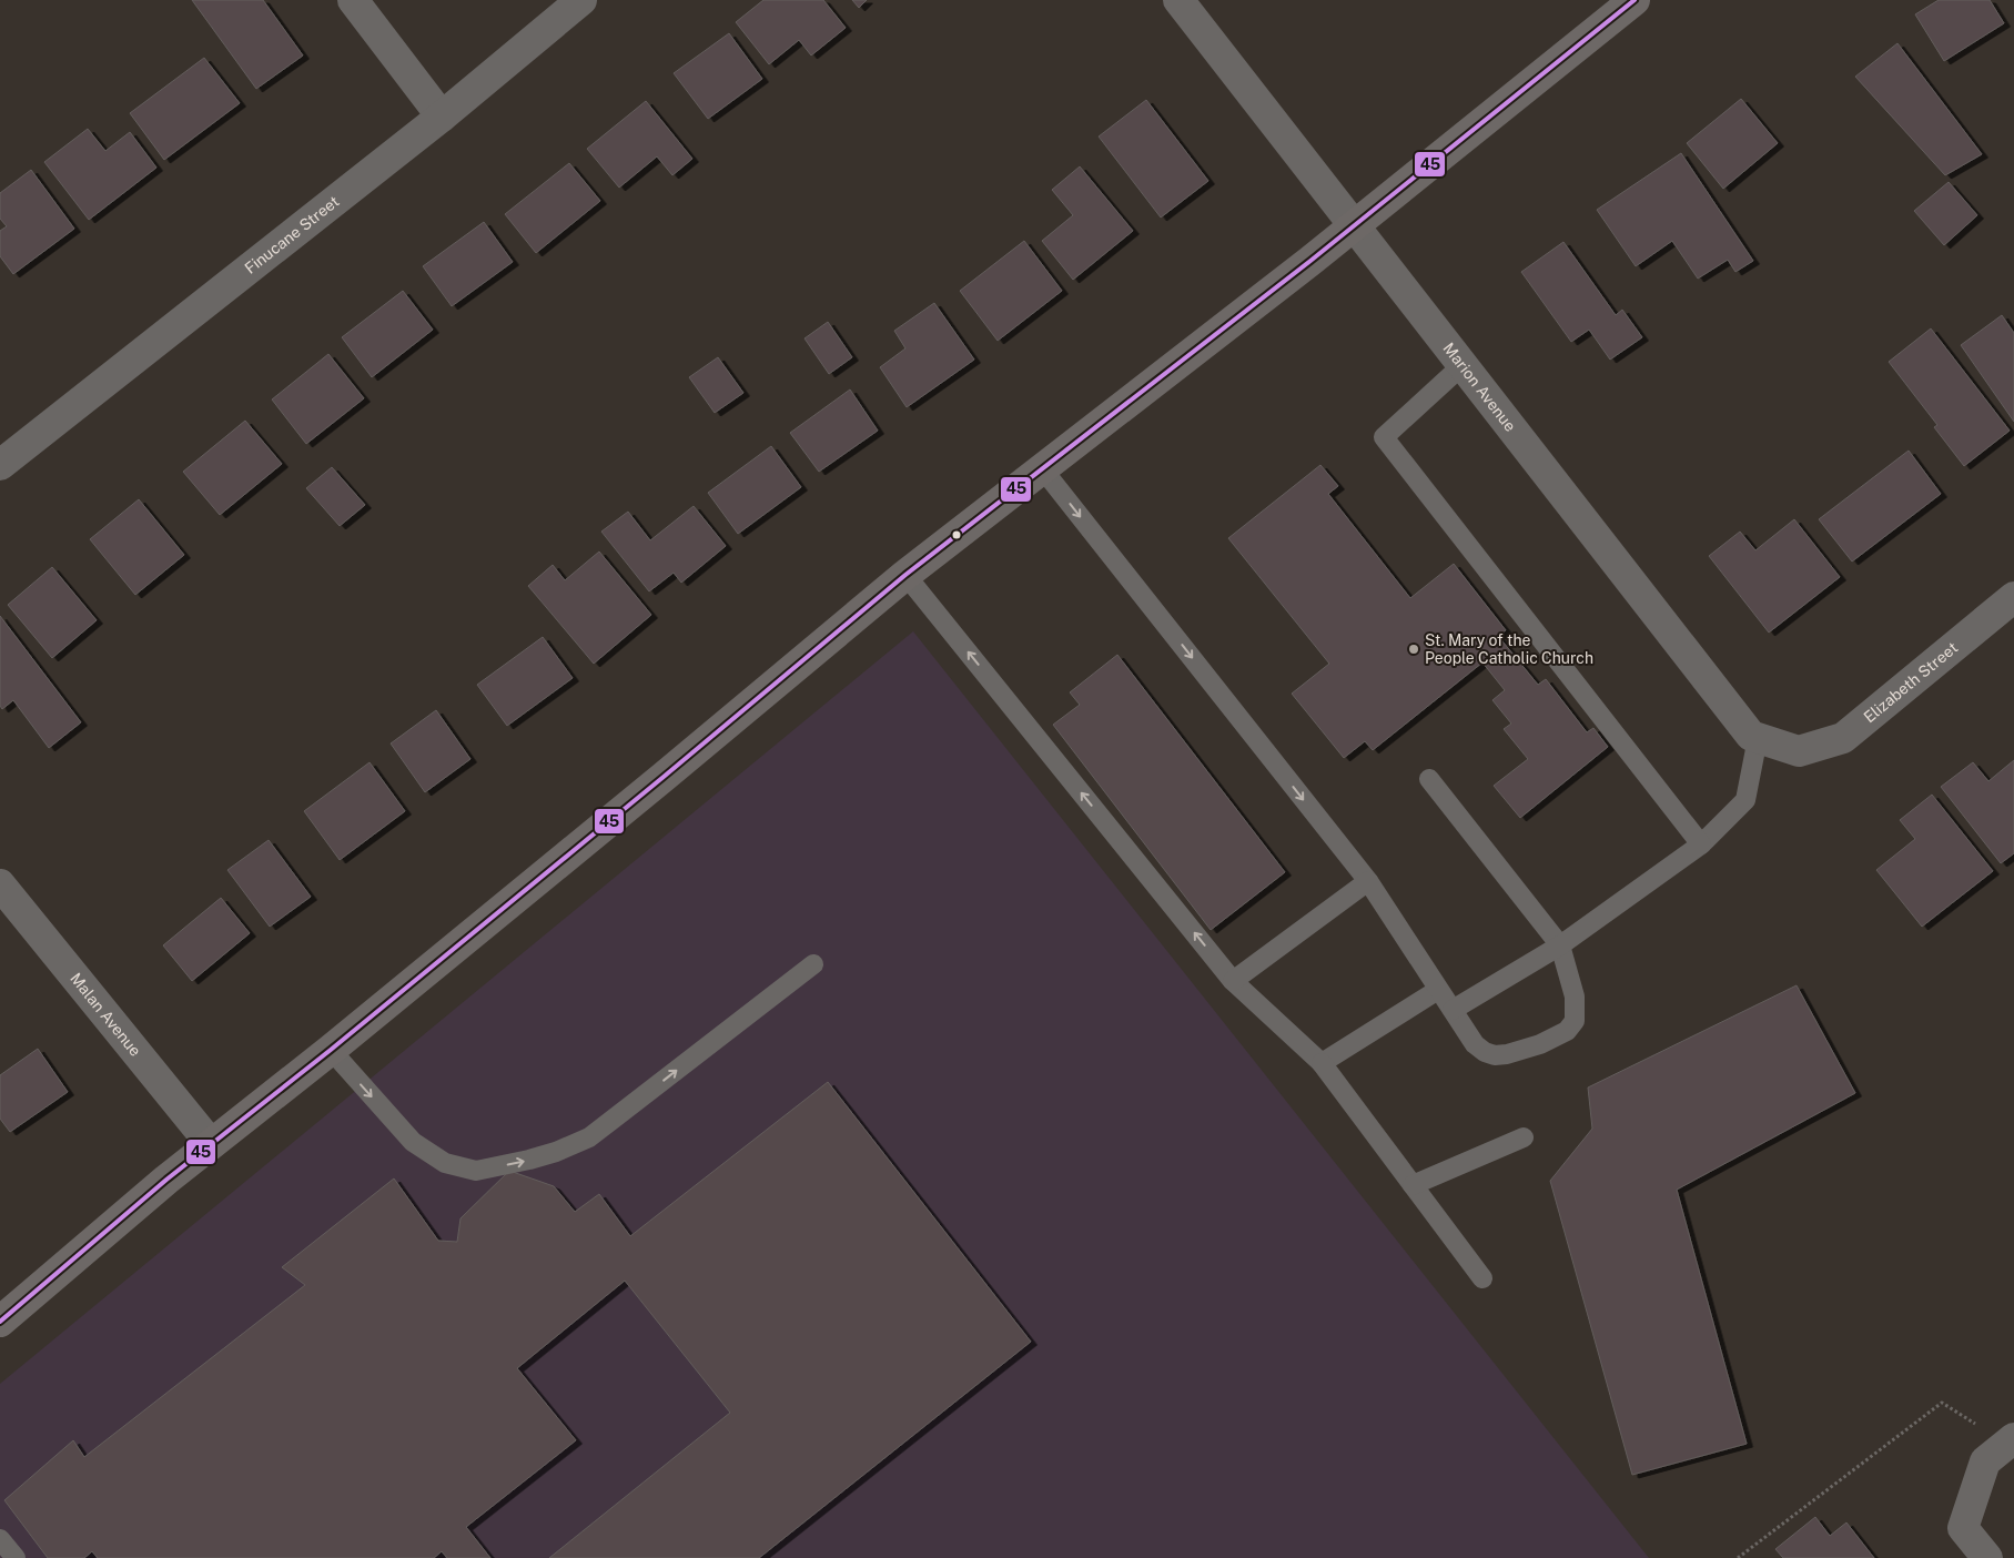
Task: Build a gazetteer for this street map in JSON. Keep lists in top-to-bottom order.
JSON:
{
  "streets": {
    "street": [
      "Finucane Street",
      "Marion Avenue",
      "Elizabeth Street",
      "Malan Avenue"
    ]
  },
  "crossings": [
    ["Marion Avenue", "Elizabeth Street"]
  ],
  "places": ["St. Mary of the People Catholic Church"],
  "lines": ["transit line 45"]
}
